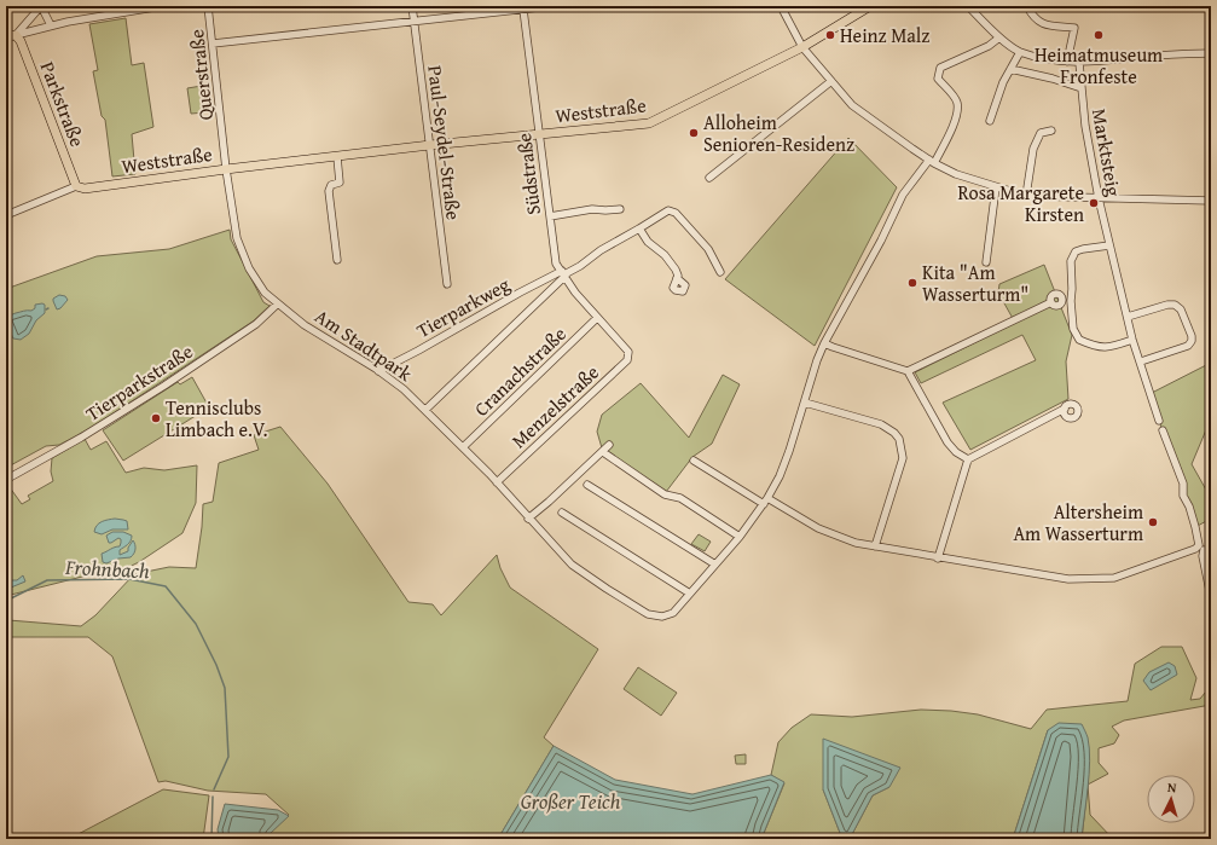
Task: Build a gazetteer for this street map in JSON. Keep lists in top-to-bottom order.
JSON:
{
  "streets": {
    "main road": ["Parkstraße", "Weststraße"],
    "street": [
      "Querstraße",
      "Paul-Seydel-Straße",
      "Marktsteig",
      "Südstraße",
      "Tierparkweg",
      "Am Stadtpark",
      "Cranachstraße",
      "Tierparkstraße",
      "Menzelstraße"
    ]
  },
  "crossings": [
    ["Querstraße", "Weststraße"],
    ["Querstraße", "Am Stadtpark"],
    ["Parkstraße", "Weststraße"],
    ["Weststraße", "Paul-Seydel-Straße"],
    ["Weststraße", "Südstraße"],
    ["Weststraße", "Am Stadtpark"],
    ["Südstraße", "Tierparkweg"],
    ["Südstraße", "Cranachstraße"],
    ["Südstraße", "Menzelstraße"],
    ["Tierparkweg", "Am Stadtpark"],
    ["Am Stadtpark", "Cranachstraße"],
    ["Am Stadtpark", "Tierparkstraße"],
    ["Am Stadtpark", "Menzelstraße"]
  ],
  "water": ["Frohnbach", "Großer Teich"],
  "places": [
    "Heinz Malz",
    "Heimatmuseum Fronfeste",
    "Alloheim Senioren-Residenz",
    "Rosa Margarete Kirsten",
    "Kita \"Am Wasserturm\"",
    "Tennisclubs Limbach e.V.",
    "Altersheim Am Wasserturm"
  ],
  "north": "top"
}
